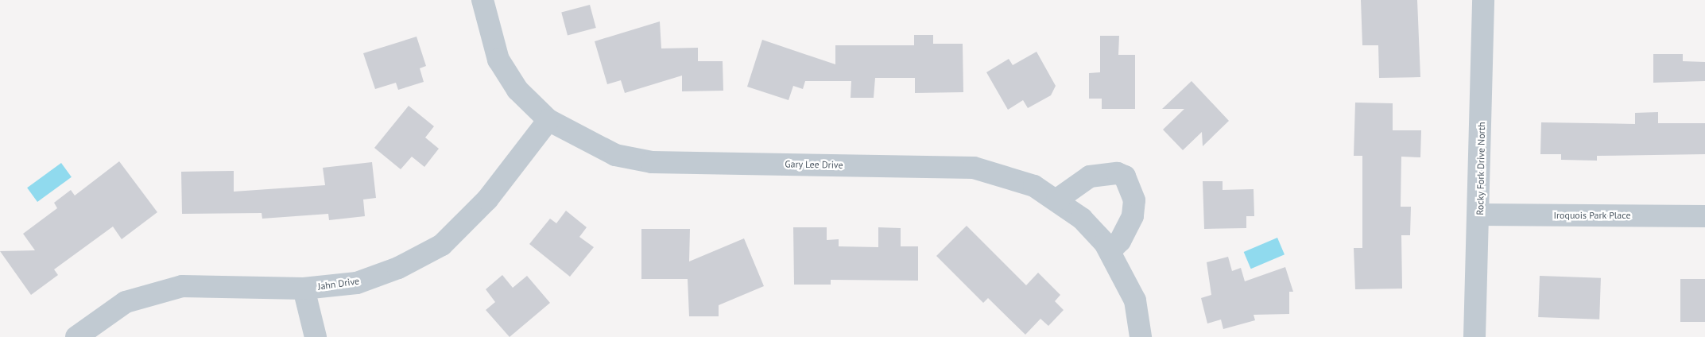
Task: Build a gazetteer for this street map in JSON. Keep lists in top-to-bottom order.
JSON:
{
  "streets": {
    "street": [
      "Gary Lee Drive",
      "Rocky Fork Drive North",
      "Iroquois Park Place",
      "Jahn Drive"
    ]
  },
  "crossings": [
    ["Gary Lee Drive", "Jahn Drive"],
    ["Rocky Fork Drive North", "Iroquois Park Place"]
  ]
}
